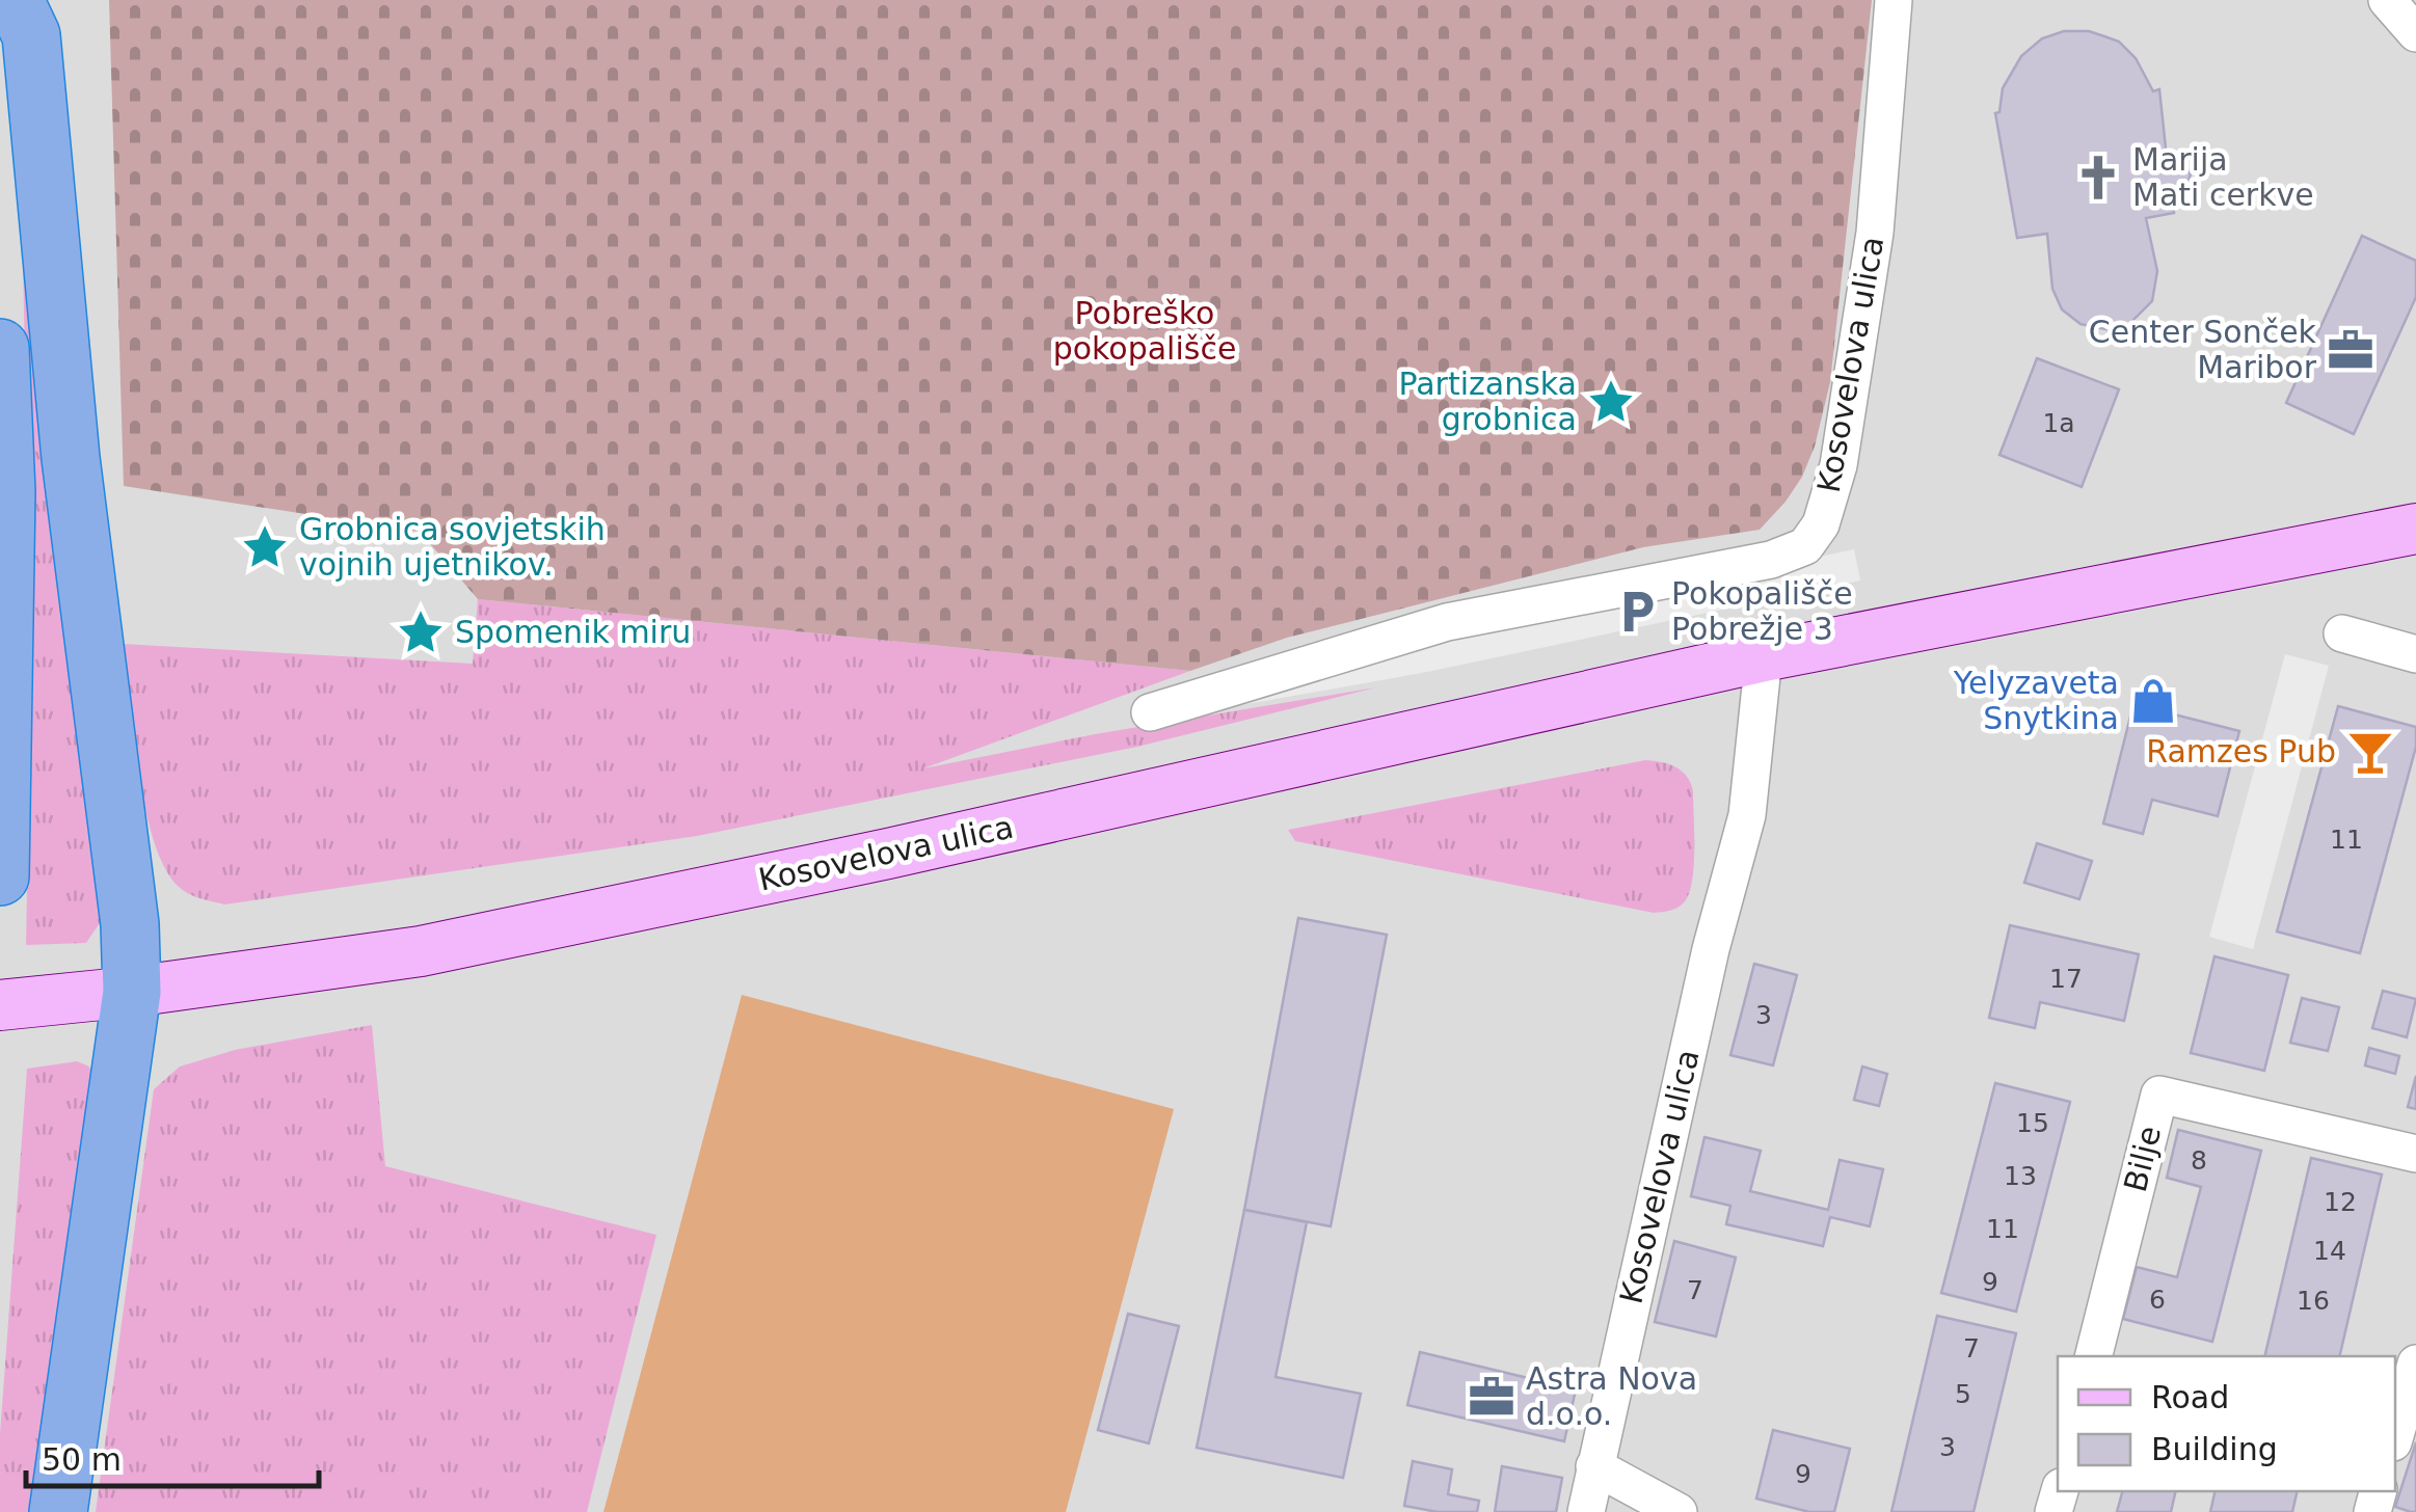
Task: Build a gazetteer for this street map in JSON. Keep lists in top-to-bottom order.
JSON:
{
  "streets": {
    "street": ["Kosovelova ulica", "Bilje"]
  },
  "parks": ["Pobreško pokopališče"],
  "places": {
    "church": ["Marija Mati cerkve"],
    "office": ["Center Sonček Maribor", "Astra Nova d.o.o."],
    "place": ["Partizanska grobnica", "Grobnica sovjetskih vojnih ujetnikov.", "Spomenik miru"],
    "parking": ["Pokopališče Pobrežje 3"],
    "shop": ["Yelyzaveta Snytkina"],
    "bar": ["Ramzes Pub"]
  },
  "house_numbers": [
    "1a",
    "11",
    "17",
    "3",
    "15",
    "8",
    "13",
    "12",
    "11",
    "14",
    "9",
    "7",
    "6",
    "16",
    "7",
    "5",
    "3",
    "9"
  ],
  "legend": ["Road", "Building"],
  "scale_bar": "50 m"
}
